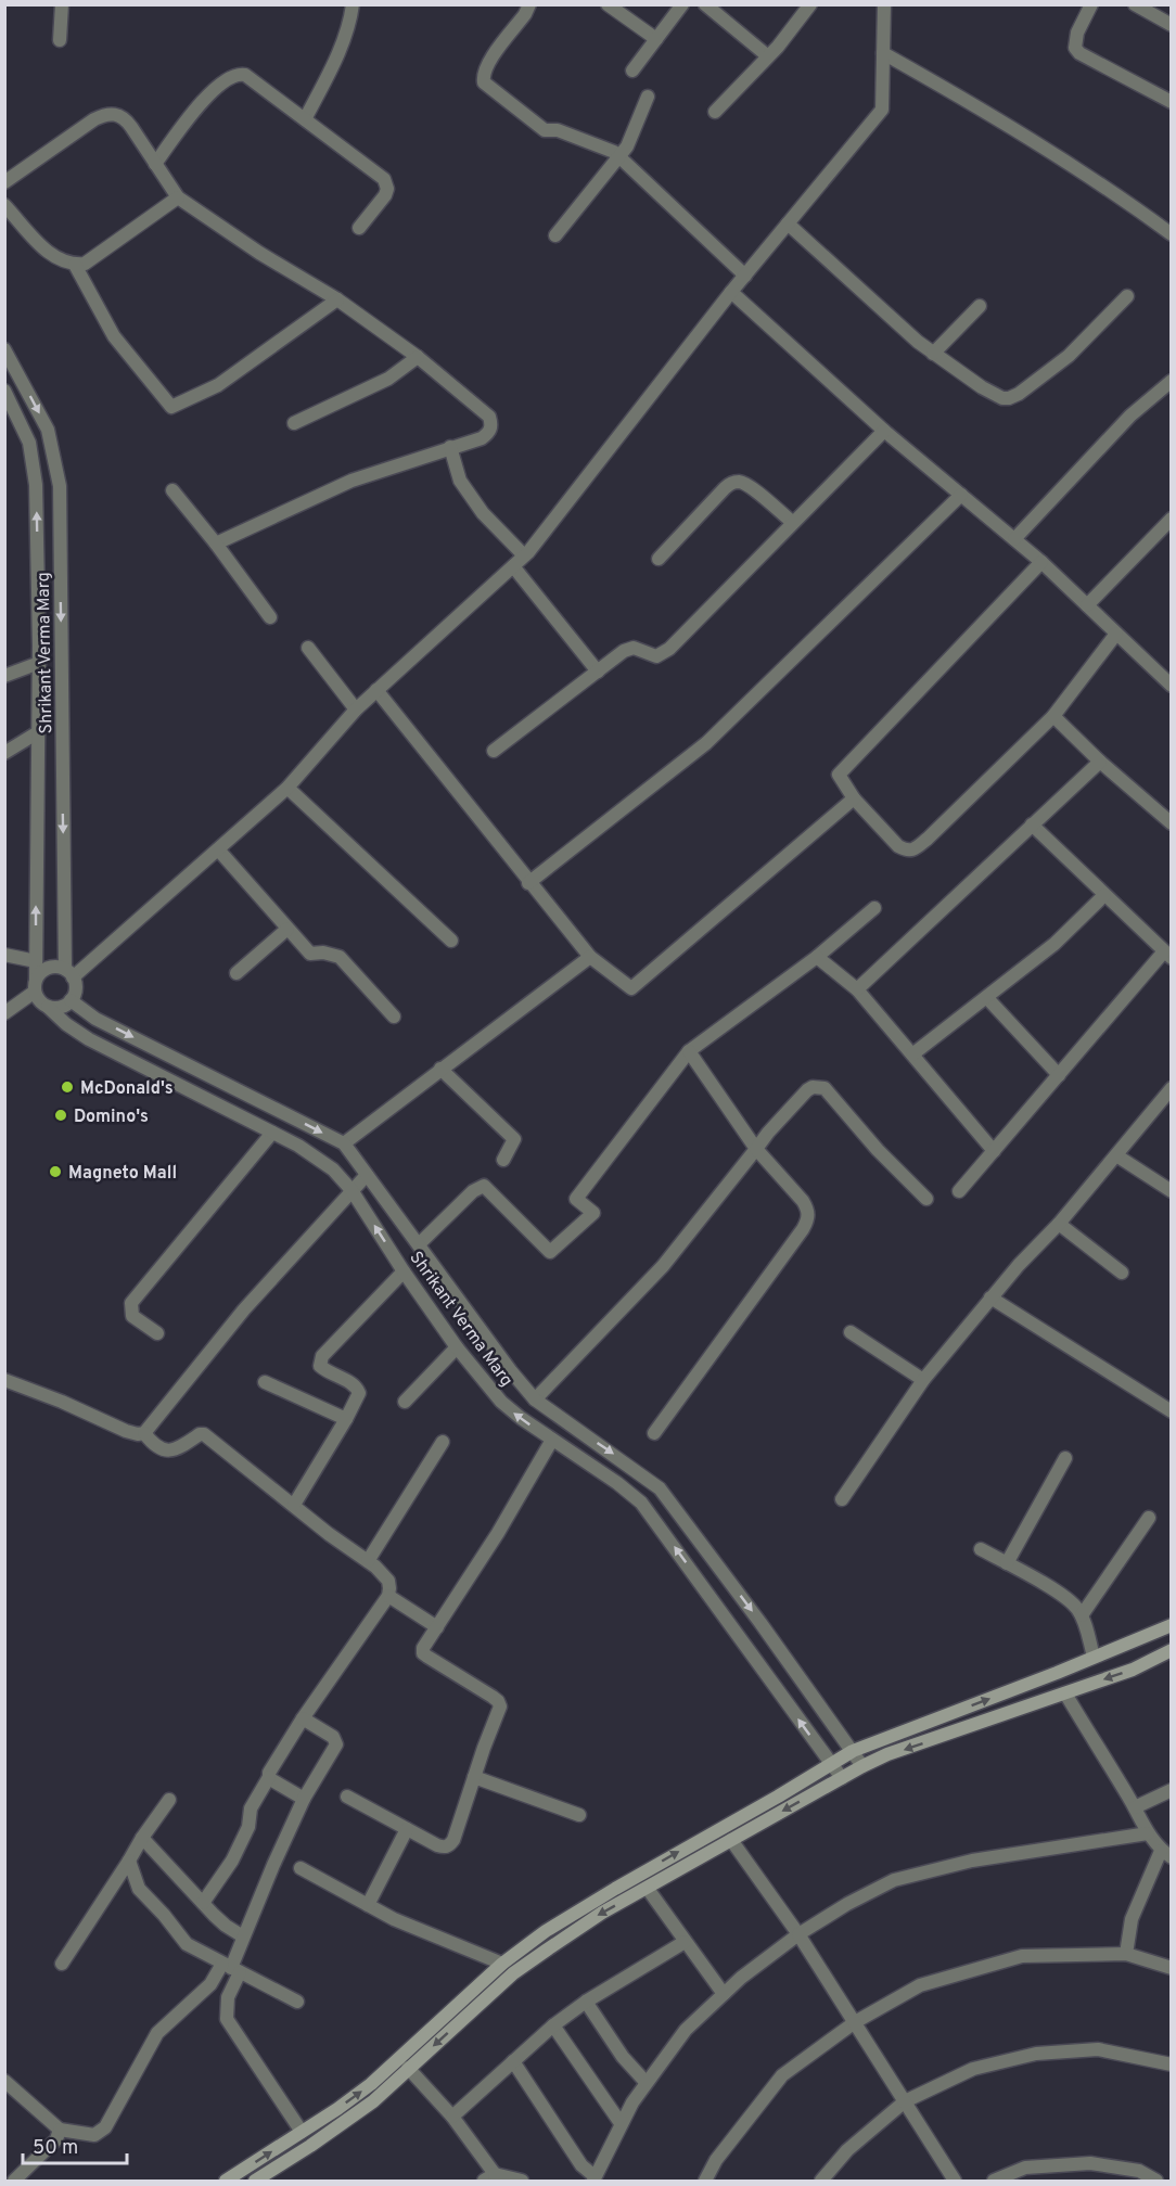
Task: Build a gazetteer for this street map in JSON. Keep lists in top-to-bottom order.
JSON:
{
  "streets": {
    "street": ["Shrikant Verma Marg"]
  },
  "places": ["McDonald's", "Domino's", "Magneto Mall"],
  "scale_bar": "50 m"
}
